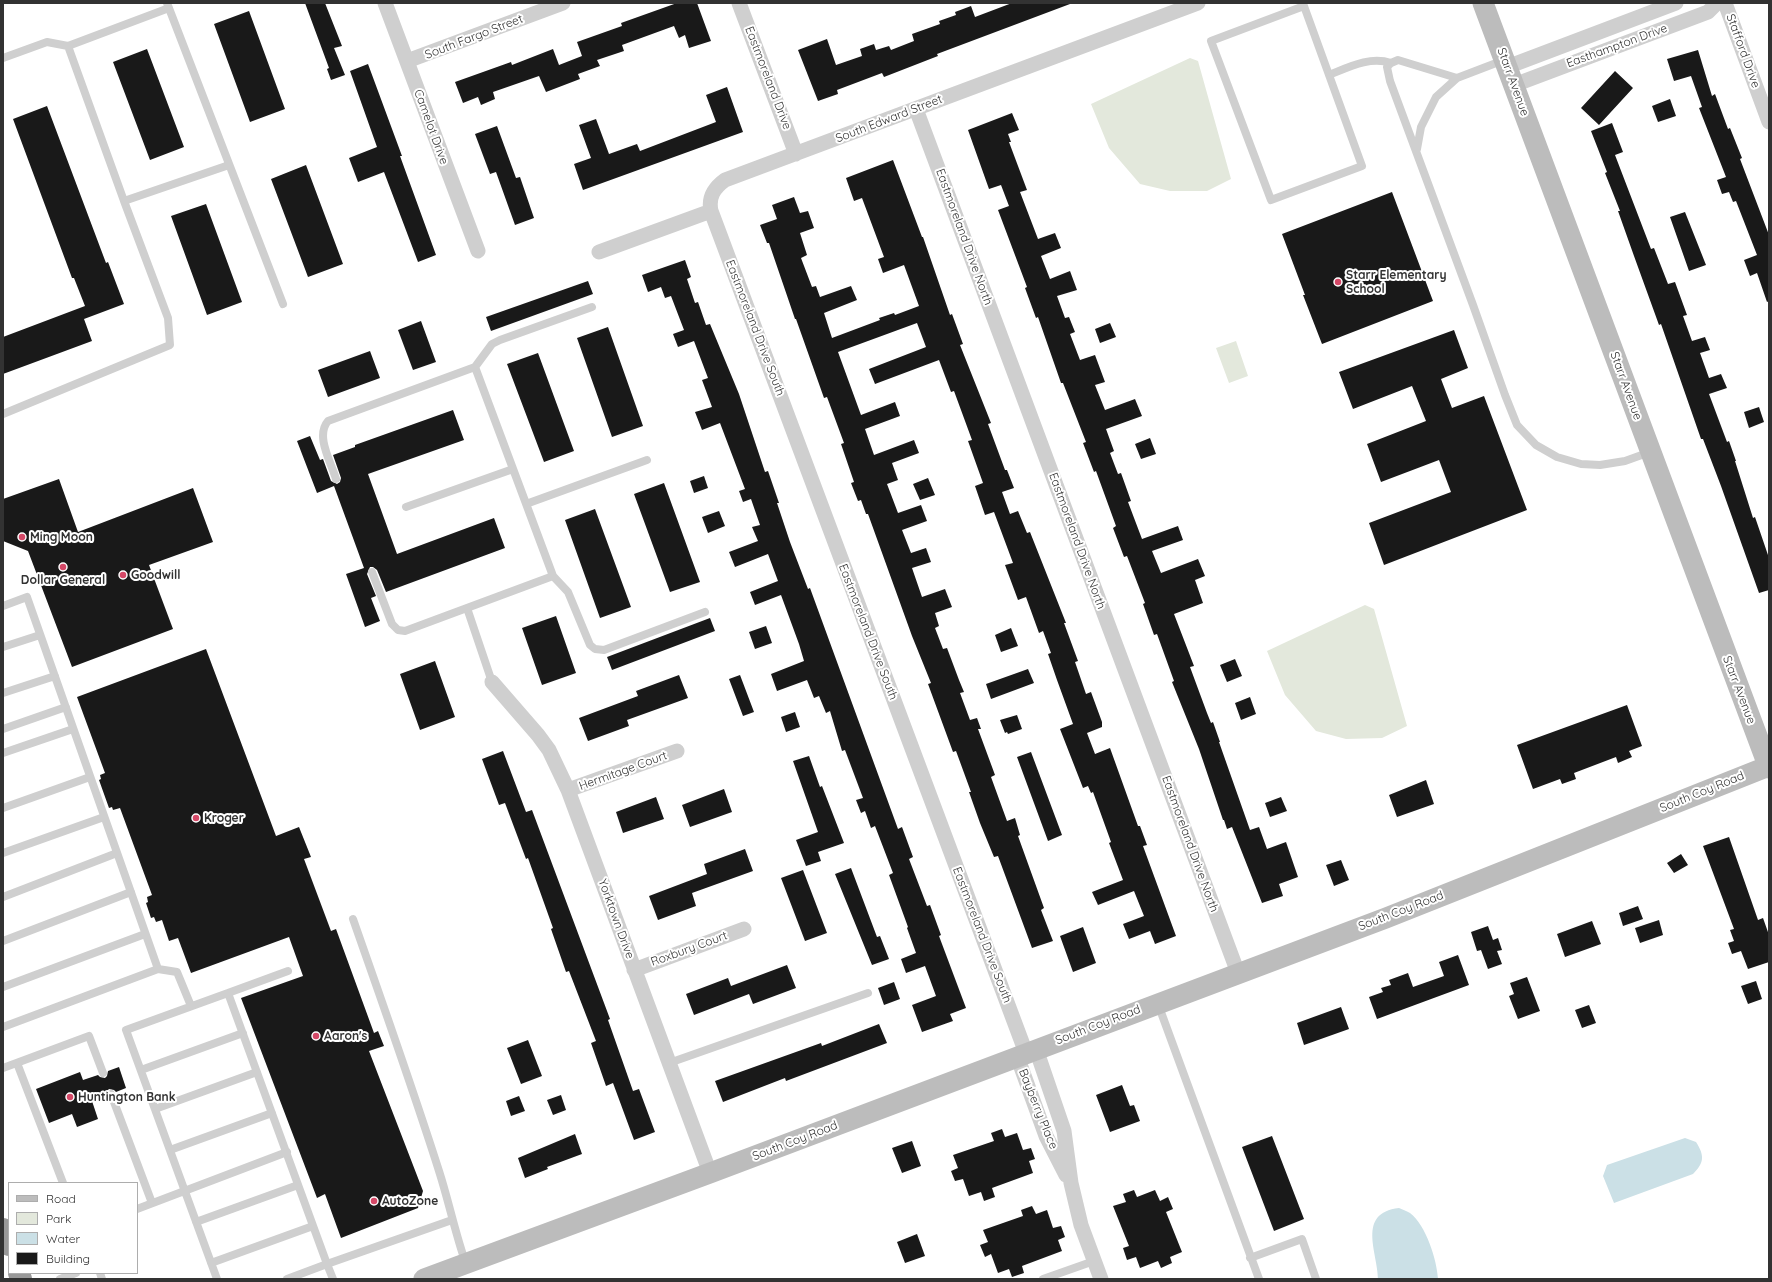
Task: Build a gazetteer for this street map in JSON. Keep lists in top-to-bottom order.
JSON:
{
  "streets": {
    "street": [
      "South Fargo Street",
      "Easthampton Drive",
      "Stafford Drive",
      "Eastmoreland Drive",
      "Starr Avenue",
      "South Edward Street",
      "Camelot Drive",
      "Eastmoreland Drive North",
      "Eastmoreland Drive South",
      "Hermitage Court",
      "South Coy Road",
      "Yorktown Drive",
      "Roxbury Court",
      "Bayberry Place"
    ]
  },
  "crossings": [
    ["South Fargo Street", "Camelot Drive"],
    ["Easthampton Drive", "Starr Avenue"],
    ["Eastmoreland Drive", "South Edward Street"],
    ["Starr Avenue", "South Coy Road"],
    ["South Edward Street", "Eastmoreland Drive North"],
    ["South Edward Street", "Eastmoreland Drive South"],
    ["Eastmoreland Drive North", "South Coy Road"],
    ["Eastmoreland Drive South", "South Coy Road"],
    ["Eastmoreland Drive South", "Bayberry Place"],
    ["Hermitage Court", "Yorktown Drive"],
    ["South Coy Road", "Yorktown Drive"],
    ["South Coy Road", "Bayberry Place"],
    ["Yorktown Drive", "Roxbury Court"]
  ],
  "places": [
    "Starr Elementary School",
    "Ming Moon",
    "Dollar General",
    "Goodwill",
    "Kroger",
    "Aaron's",
    "Huntington Bank",
    "AutoZone"
  ],
  "legend": [
    "Road",
    "Park",
    "Water",
    "Building"
  ]
}
